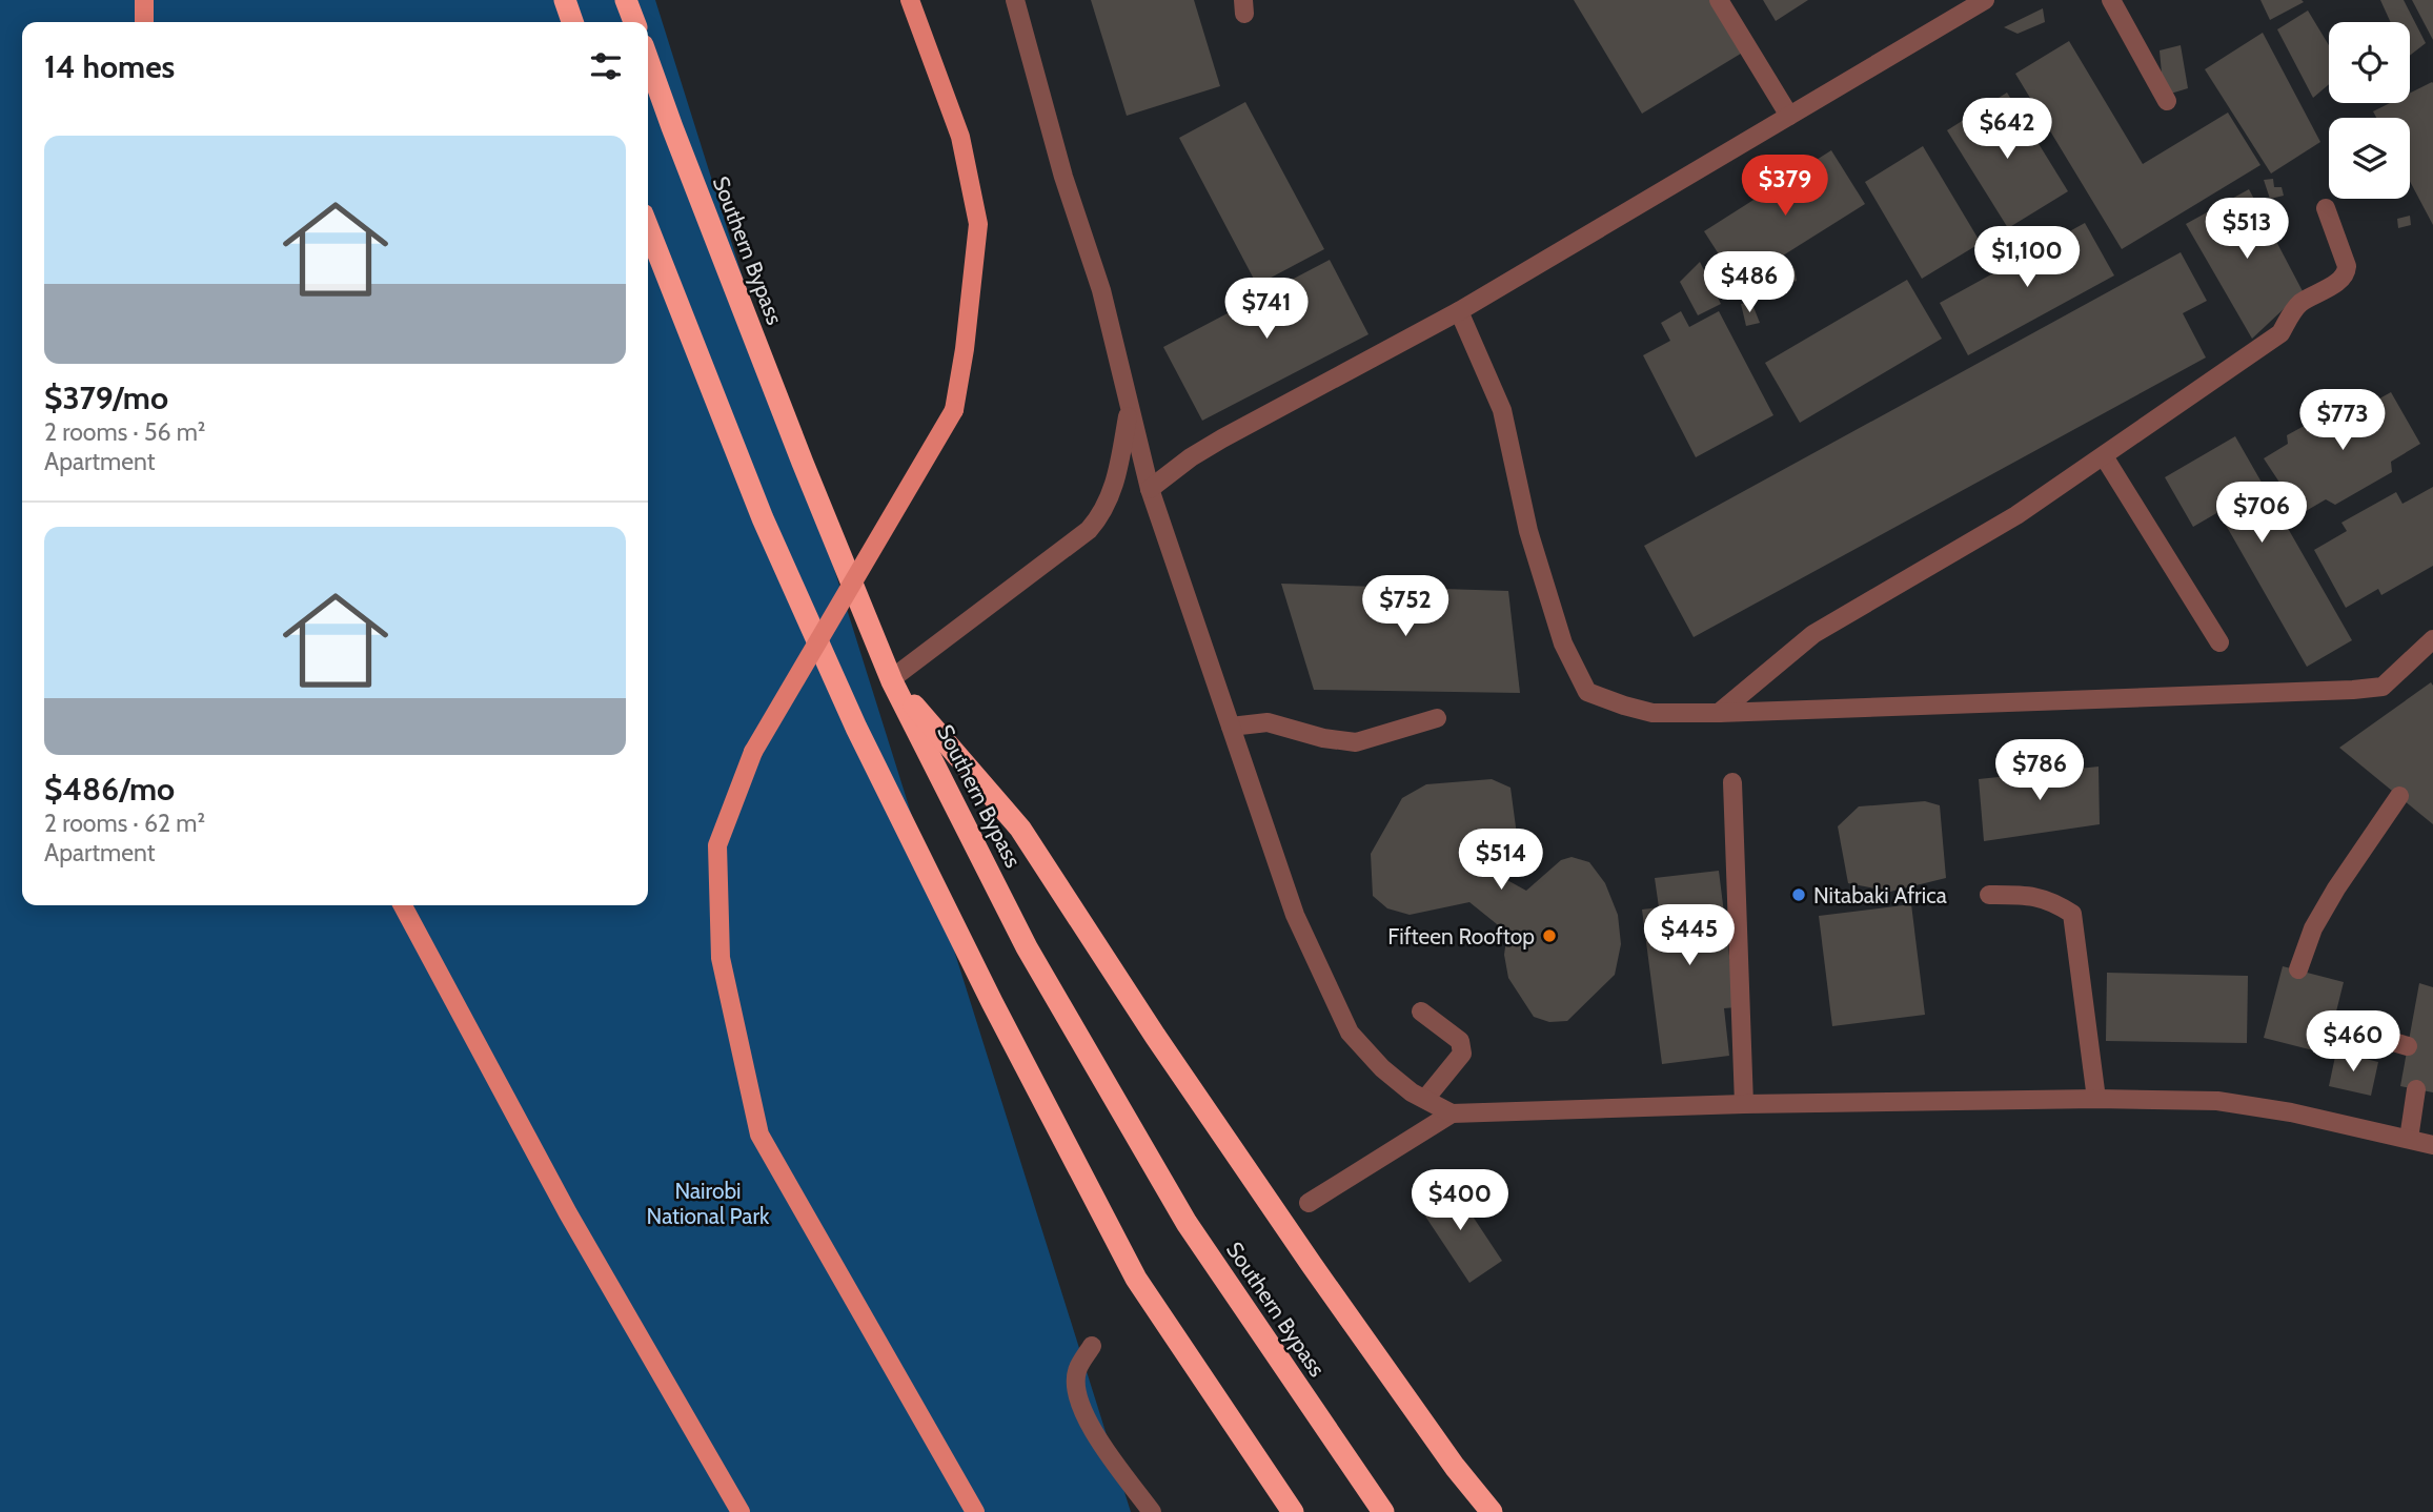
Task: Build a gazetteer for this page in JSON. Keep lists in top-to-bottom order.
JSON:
{
  "streets": {
    "highway": ["Southern Bypass"]
  },
  "parks": ["Nairobi National Park"],
  "places": ["Nitabaki Africa", "Fifteen Rooftop"],
  "page": {
    "heading": "14 homes",
    "price": [
      "$642",
      "$379",
      "$513",
      "$1,100",
      "$486",
      "$741",
      "$773",
      "$706",
      "$752",
      "$786",
      "$514",
      "$445",
      "$460",
      "$400"
    ],
    "list": [
      {
        "name": "$379/mo",
        "note": "2 rooms · 56 m² · Apartment"
      },
      {
        "name": "$486/mo",
        "note": "2 rooms · 62 m² · Apartment"
      }
    ]
  }
}
